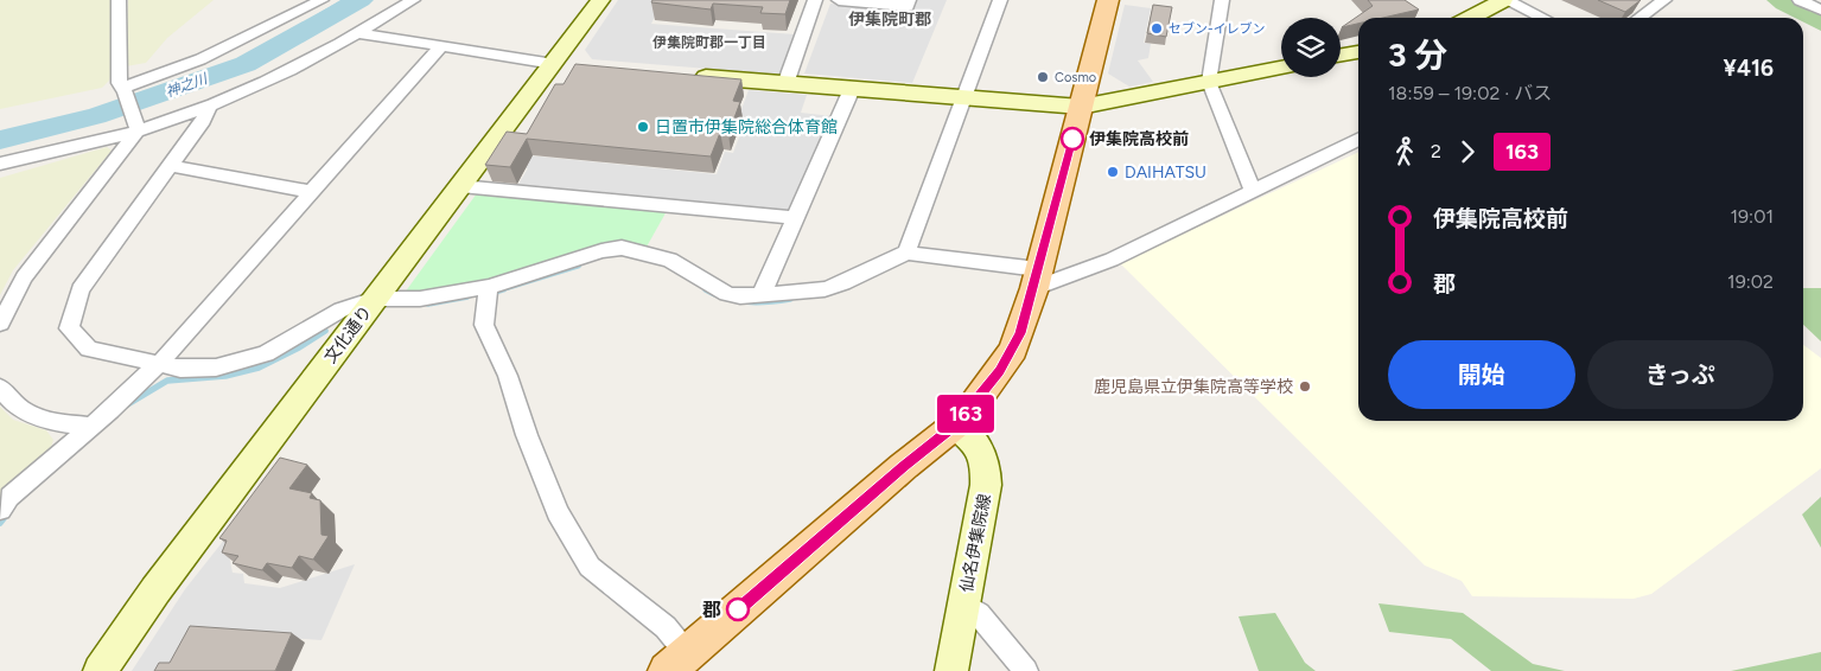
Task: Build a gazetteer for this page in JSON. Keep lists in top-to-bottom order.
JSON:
{
  "streets": {
    "street": ["文化通り", "仙名伊集院線"]
  },
  "districts": ["伊集院町郡", "伊集院町郡一丁目"],
  "water": ["神之川"],
  "places": [
    "セブン-イレブン",
    "Cosmo",
    "日置市伊集院総合体育館",
    "伊集院高校前",
    "DAIHATSU",
    "鹿児島県立伊集院高等学校",
    "郡"
  ],
  "lines": ["bus line 163"],
  "page": {
    "on_map": "163",
    "heading": ["3 分", "18:59 – 19:02 · バス", "¥416"],
    "legs": ["2", "163"],
    "list": [
      {
        "name": "伊集院高校前",
        "value": "19:01"
      },
      {
        "name": "郡",
        "value": "19:02"
      }
    ],
    "buttons": ["開始", "きっぷ"]
  }
}
